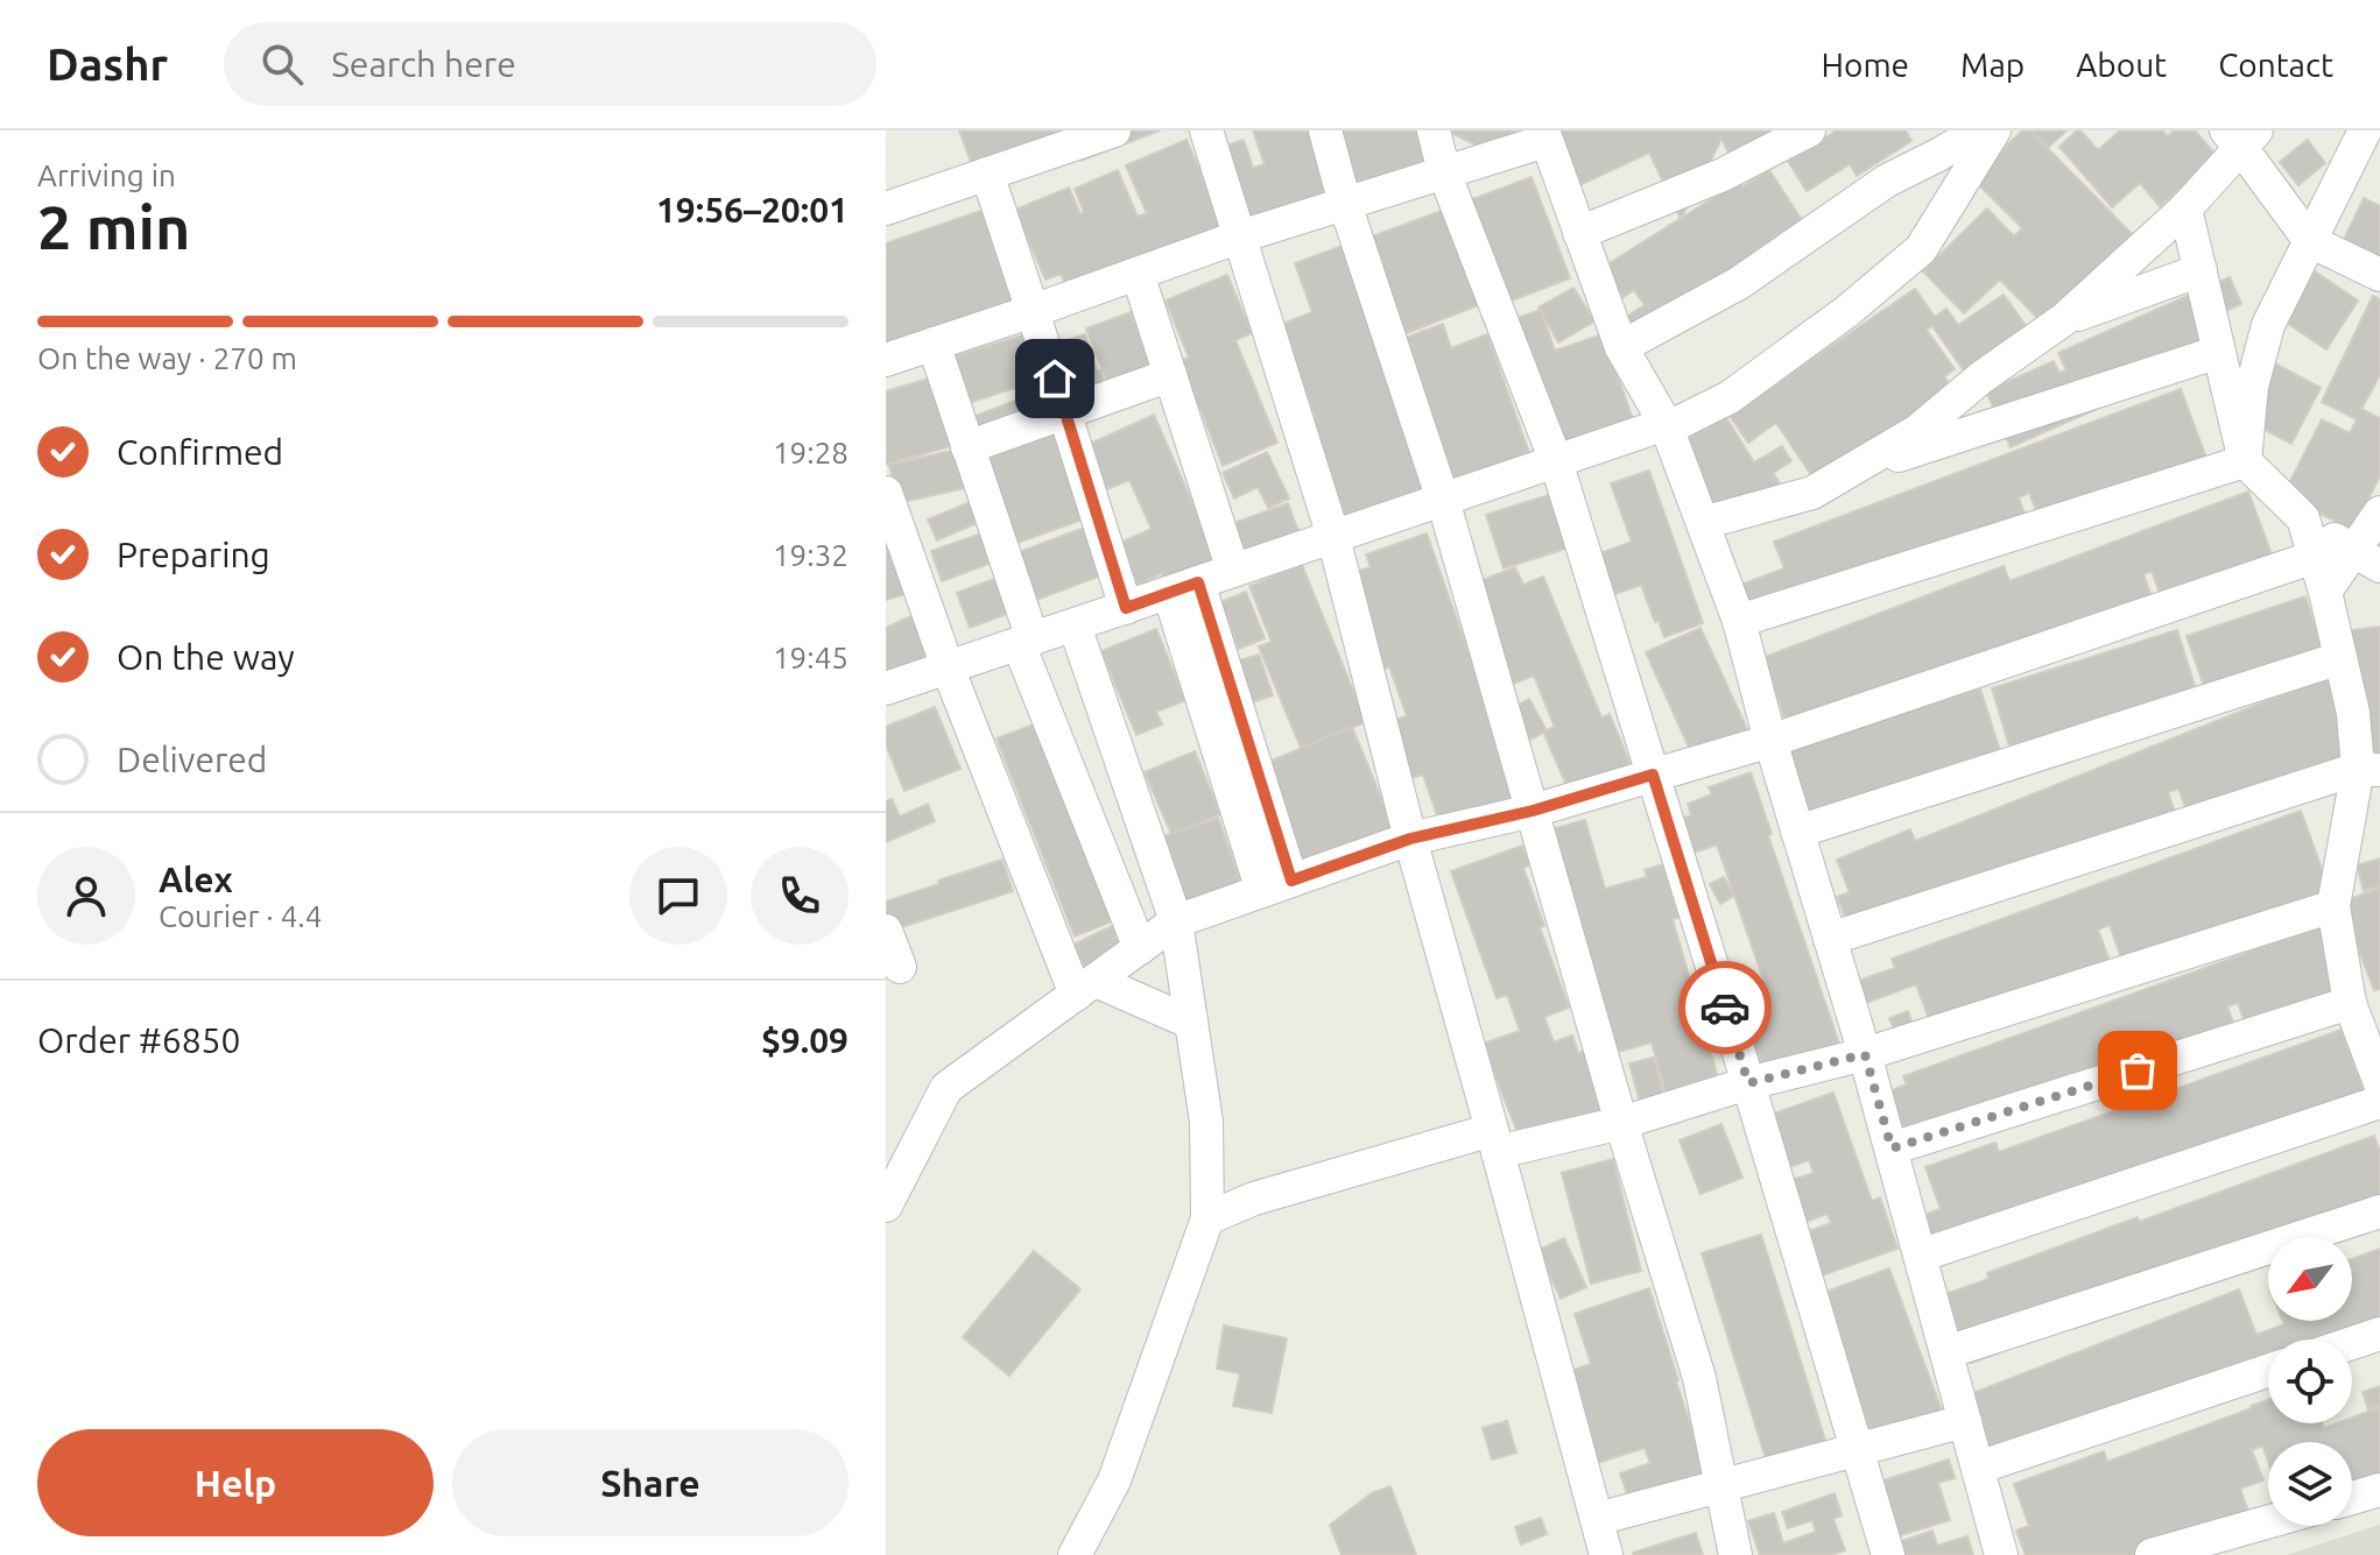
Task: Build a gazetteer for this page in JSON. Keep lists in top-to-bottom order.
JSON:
{
  "north": "bottom left",
  "page": {
    "header": "Dashr",
    "search": "Search here",
    "nav": [
      "Home",
      "Map",
      "About",
      "Contact"
    ],
    "heading": ["2 min", "Arriving in", "19:56–20:01"],
    "panel": [
      "Alex",
      "Courier · 4.4",
      "Order #6850",
      "$9.09"
    ],
    "bar": "On the way · 270 m",
    "list": [
      ["Confirmed", "19:28"],
      ["Preparing", "19:32"],
      ["On the way", "19:45"],
      "Delivered"
    ],
    "buttons": ["Help", "Share"]
  }
}
